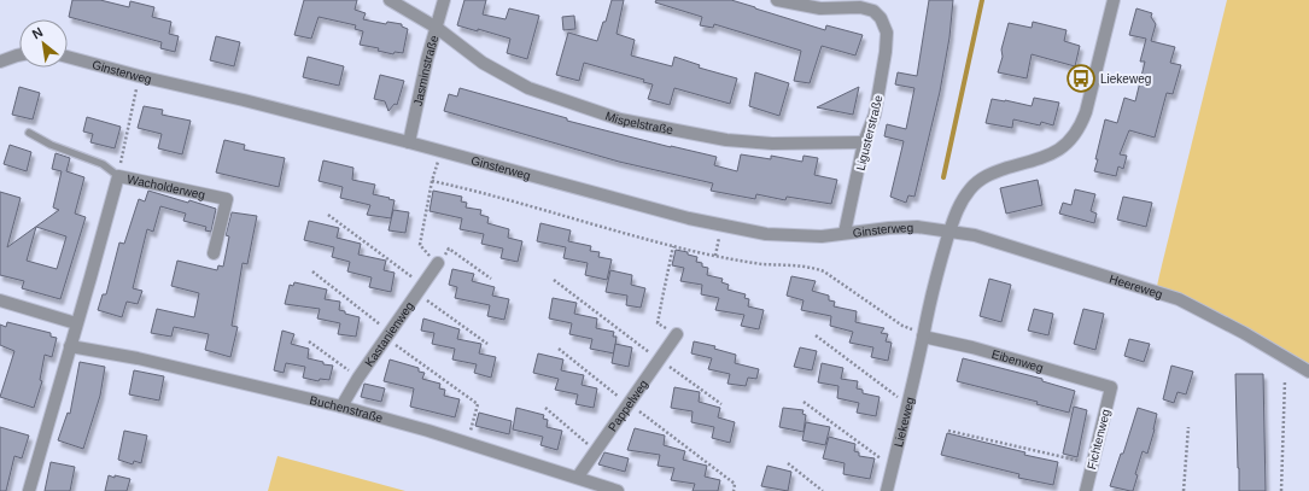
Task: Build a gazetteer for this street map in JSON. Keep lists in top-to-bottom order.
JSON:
{
  "streets": {
    "street": [
      "Ginsterweg",
      "Jasminstraße",
      "Mispelstraße",
      "Ligusterstraße",
      "Wacholderweg",
      "Heereweg",
      "Kastanienweg",
      "Eibenweg",
      "Pappelweg",
      "Buchenstraße",
      "Liekeweg",
      "Fichtenweg"
    ]
  },
  "crossings": [
    ["Ginsterweg", "Jasminstraße"],
    ["Ginsterweg", "Ligusterstraße"],
    ["Ginsterweg", "Heereweg"],
    ["Ginsterweg", "Liekeweg"],
    ["Jasminstraße", "Mispelstraße"],
    ["Mispelstraße", "Ligusterstraße"],
    ["Wacholderweg", "Buchenstraße"],
    ["Heereweg", "Liekeweg"],
    ["Kastanienweg", "Buchenstraße"],
    ["Eibenweg", "Liekeweg"],
    ["Eibenweg", "Fichtenweg"],
    ["Pappelweg", "Buchenstraße"]
  ],
  "places": {
    "bus stop": ["Liekeweg"]
  },
  "north": "top left"
}
